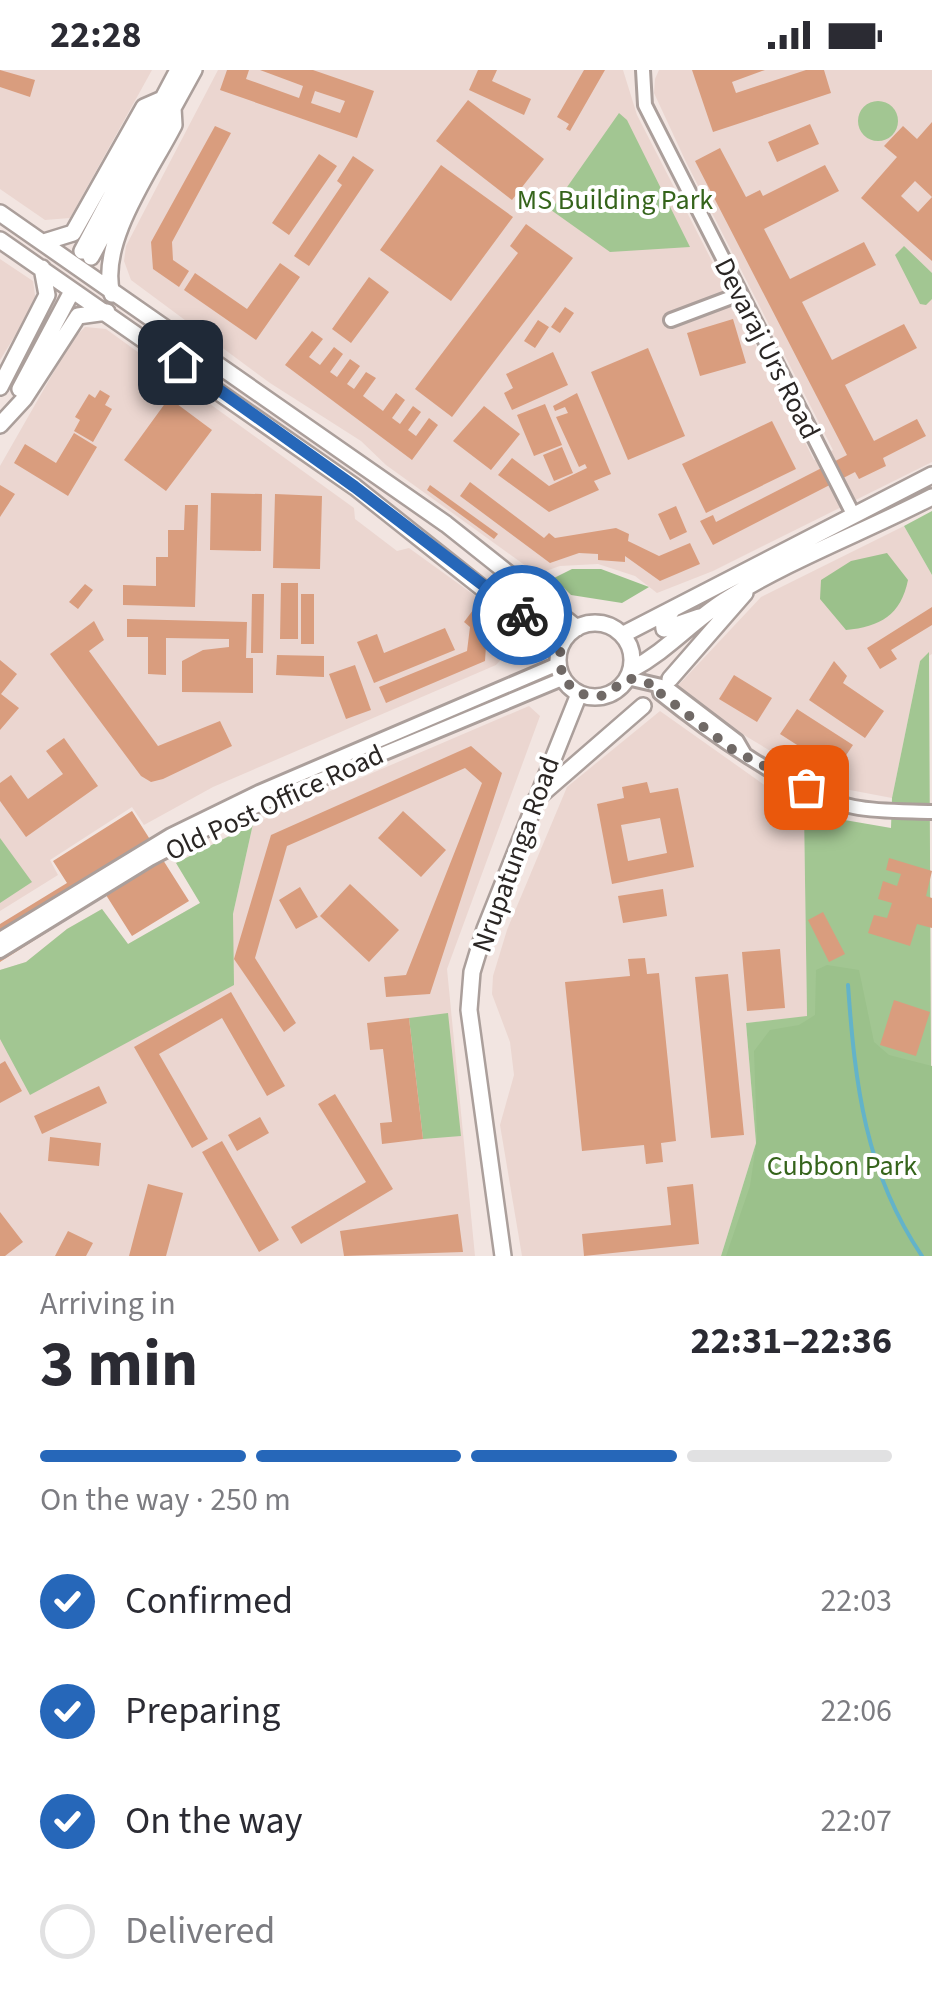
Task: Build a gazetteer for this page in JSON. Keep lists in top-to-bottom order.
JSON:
{
  "streets": {
    "main road": ["Nrupatunga Road"],
    "street": ["Devaraj Urs Road", "Old Post Office Road"]
  },
  "crossings": [
    ["Old Post Office Road", "Nrupatunga Road"]
  ],
  "parks": ["MS Building Park", "Cubbon Park"],
  "page": {
    "status": "22:28",
    "heading": ["3 min", "Arriving in", "22:31–22:36"],
    "bar": "On the way · 250 m",
    "list": [
      ["Confirmed", "22:03"],
      ["Preparing", "22:06"],
      ["On the way", "22:07"],
      "Delivered"
    ]
  }
}
